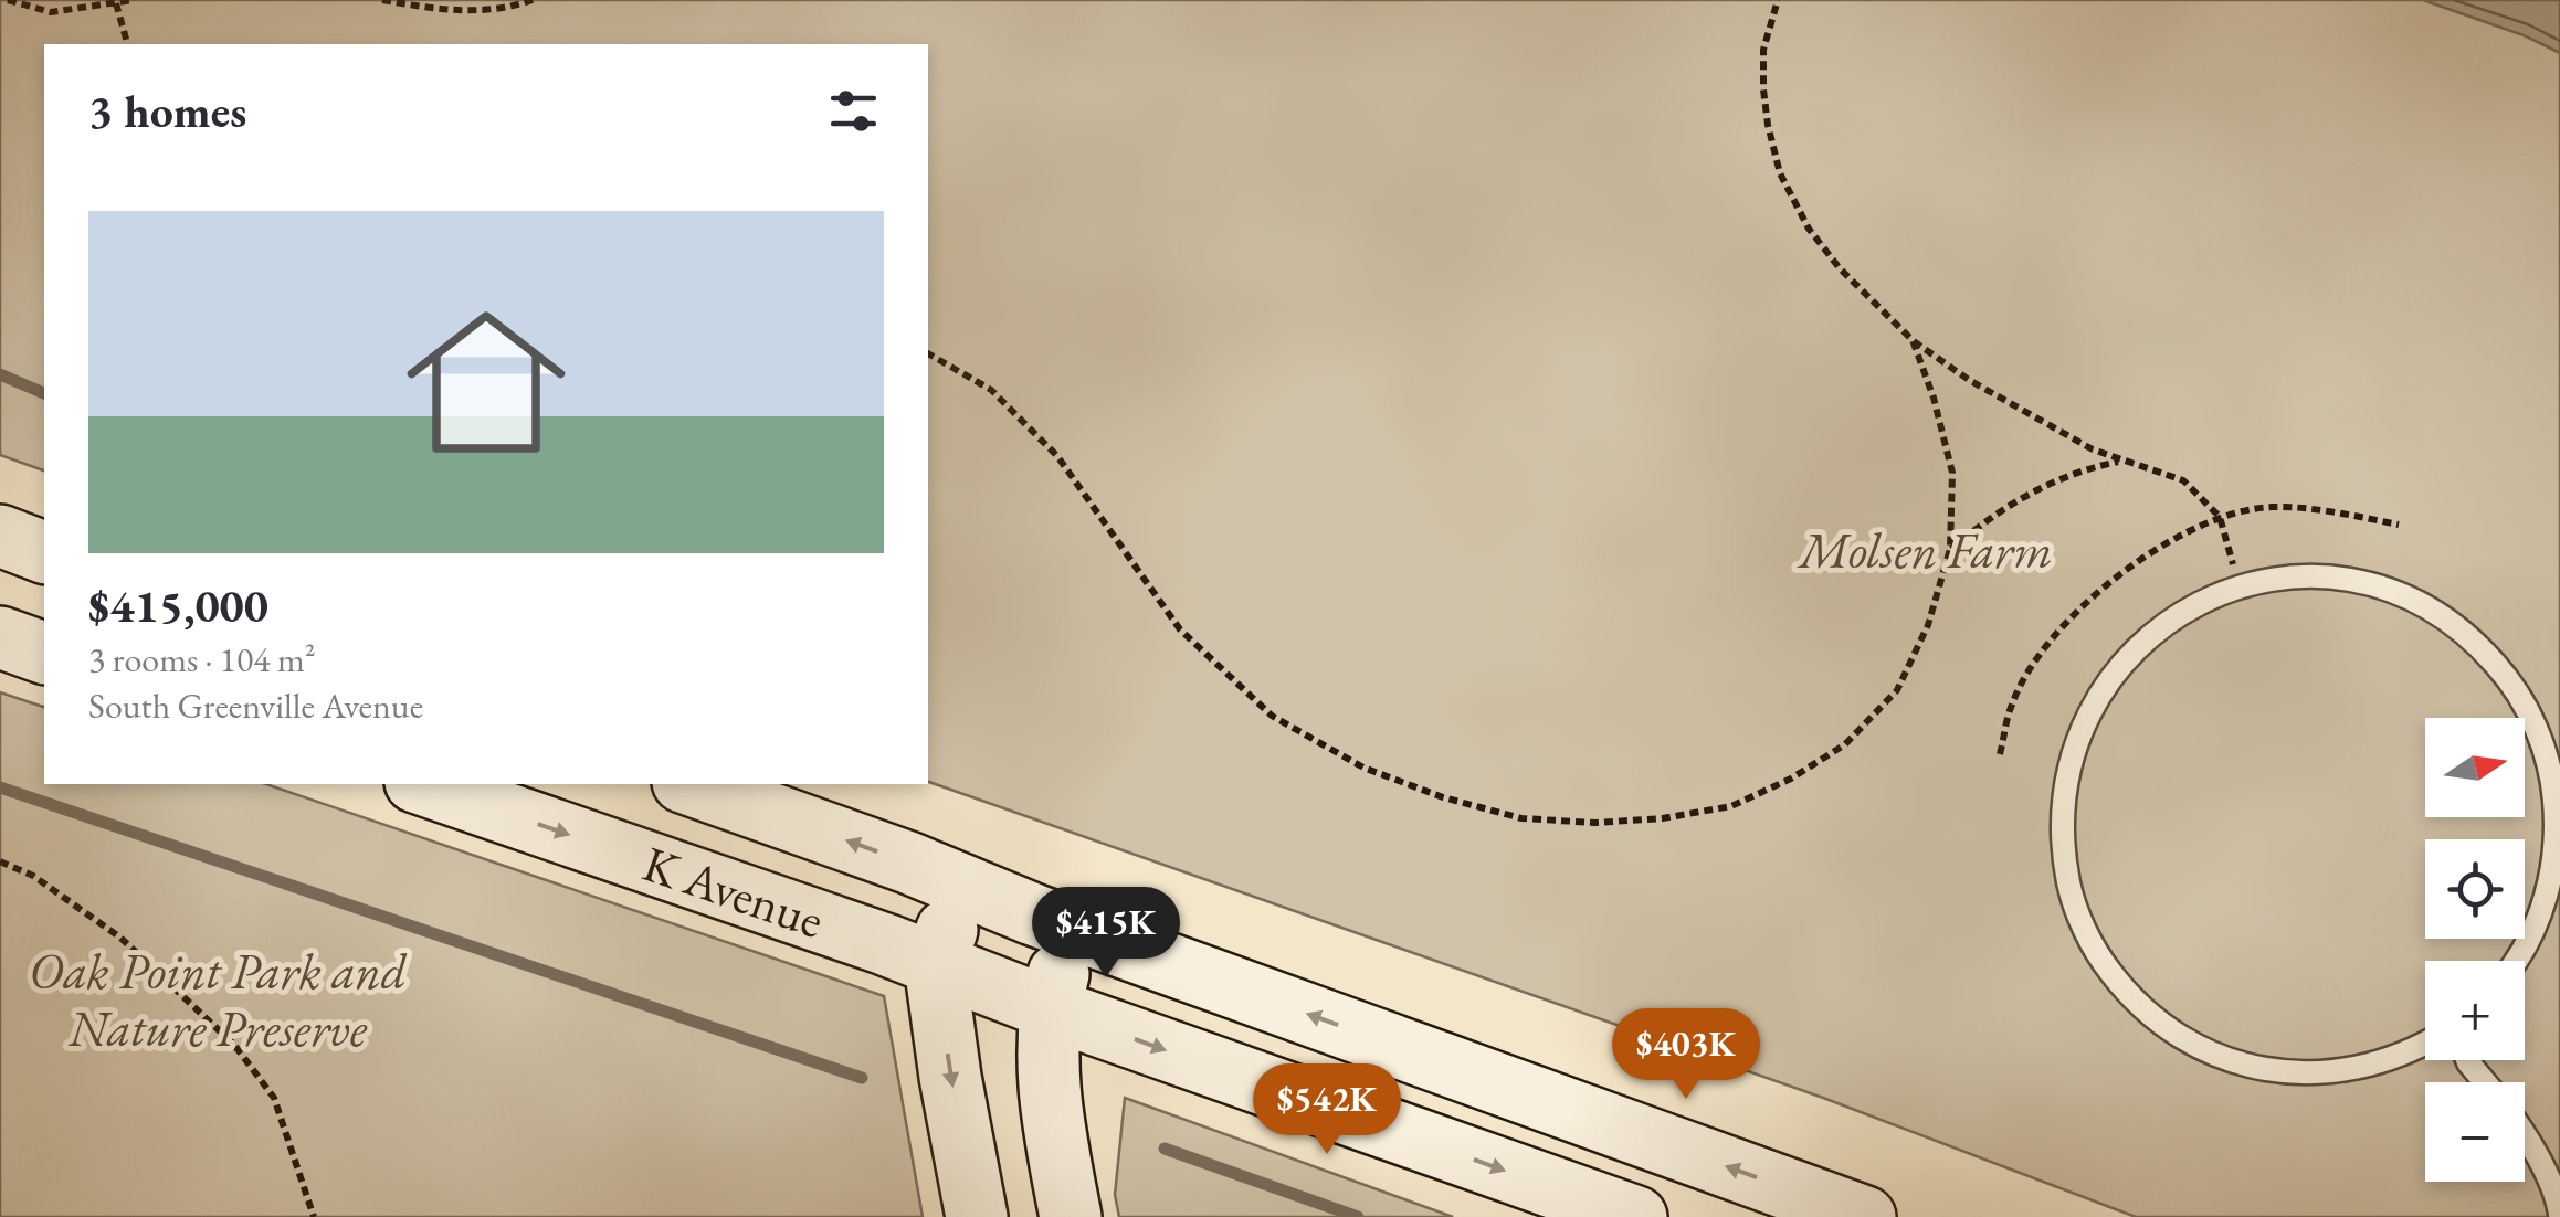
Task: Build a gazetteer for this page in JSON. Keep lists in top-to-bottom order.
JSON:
{
  "streets": {
    "main road": ["K Avenue"]
  },
  "parks": ["Molsen Farm", "Oak Point Park and Nature Preserve"],
  "north": "right",
  "page": {
    "heading": "3 homes",
    "list": [
      {
        "name": "$415,000",
        "note": "3 rooms · 104 m² · South Greenville Avenue"
      }
    ],
    "map_buttons": ["+", "−"],
    "price": ["$415K", "$403K", "$542K"]
  }
}
